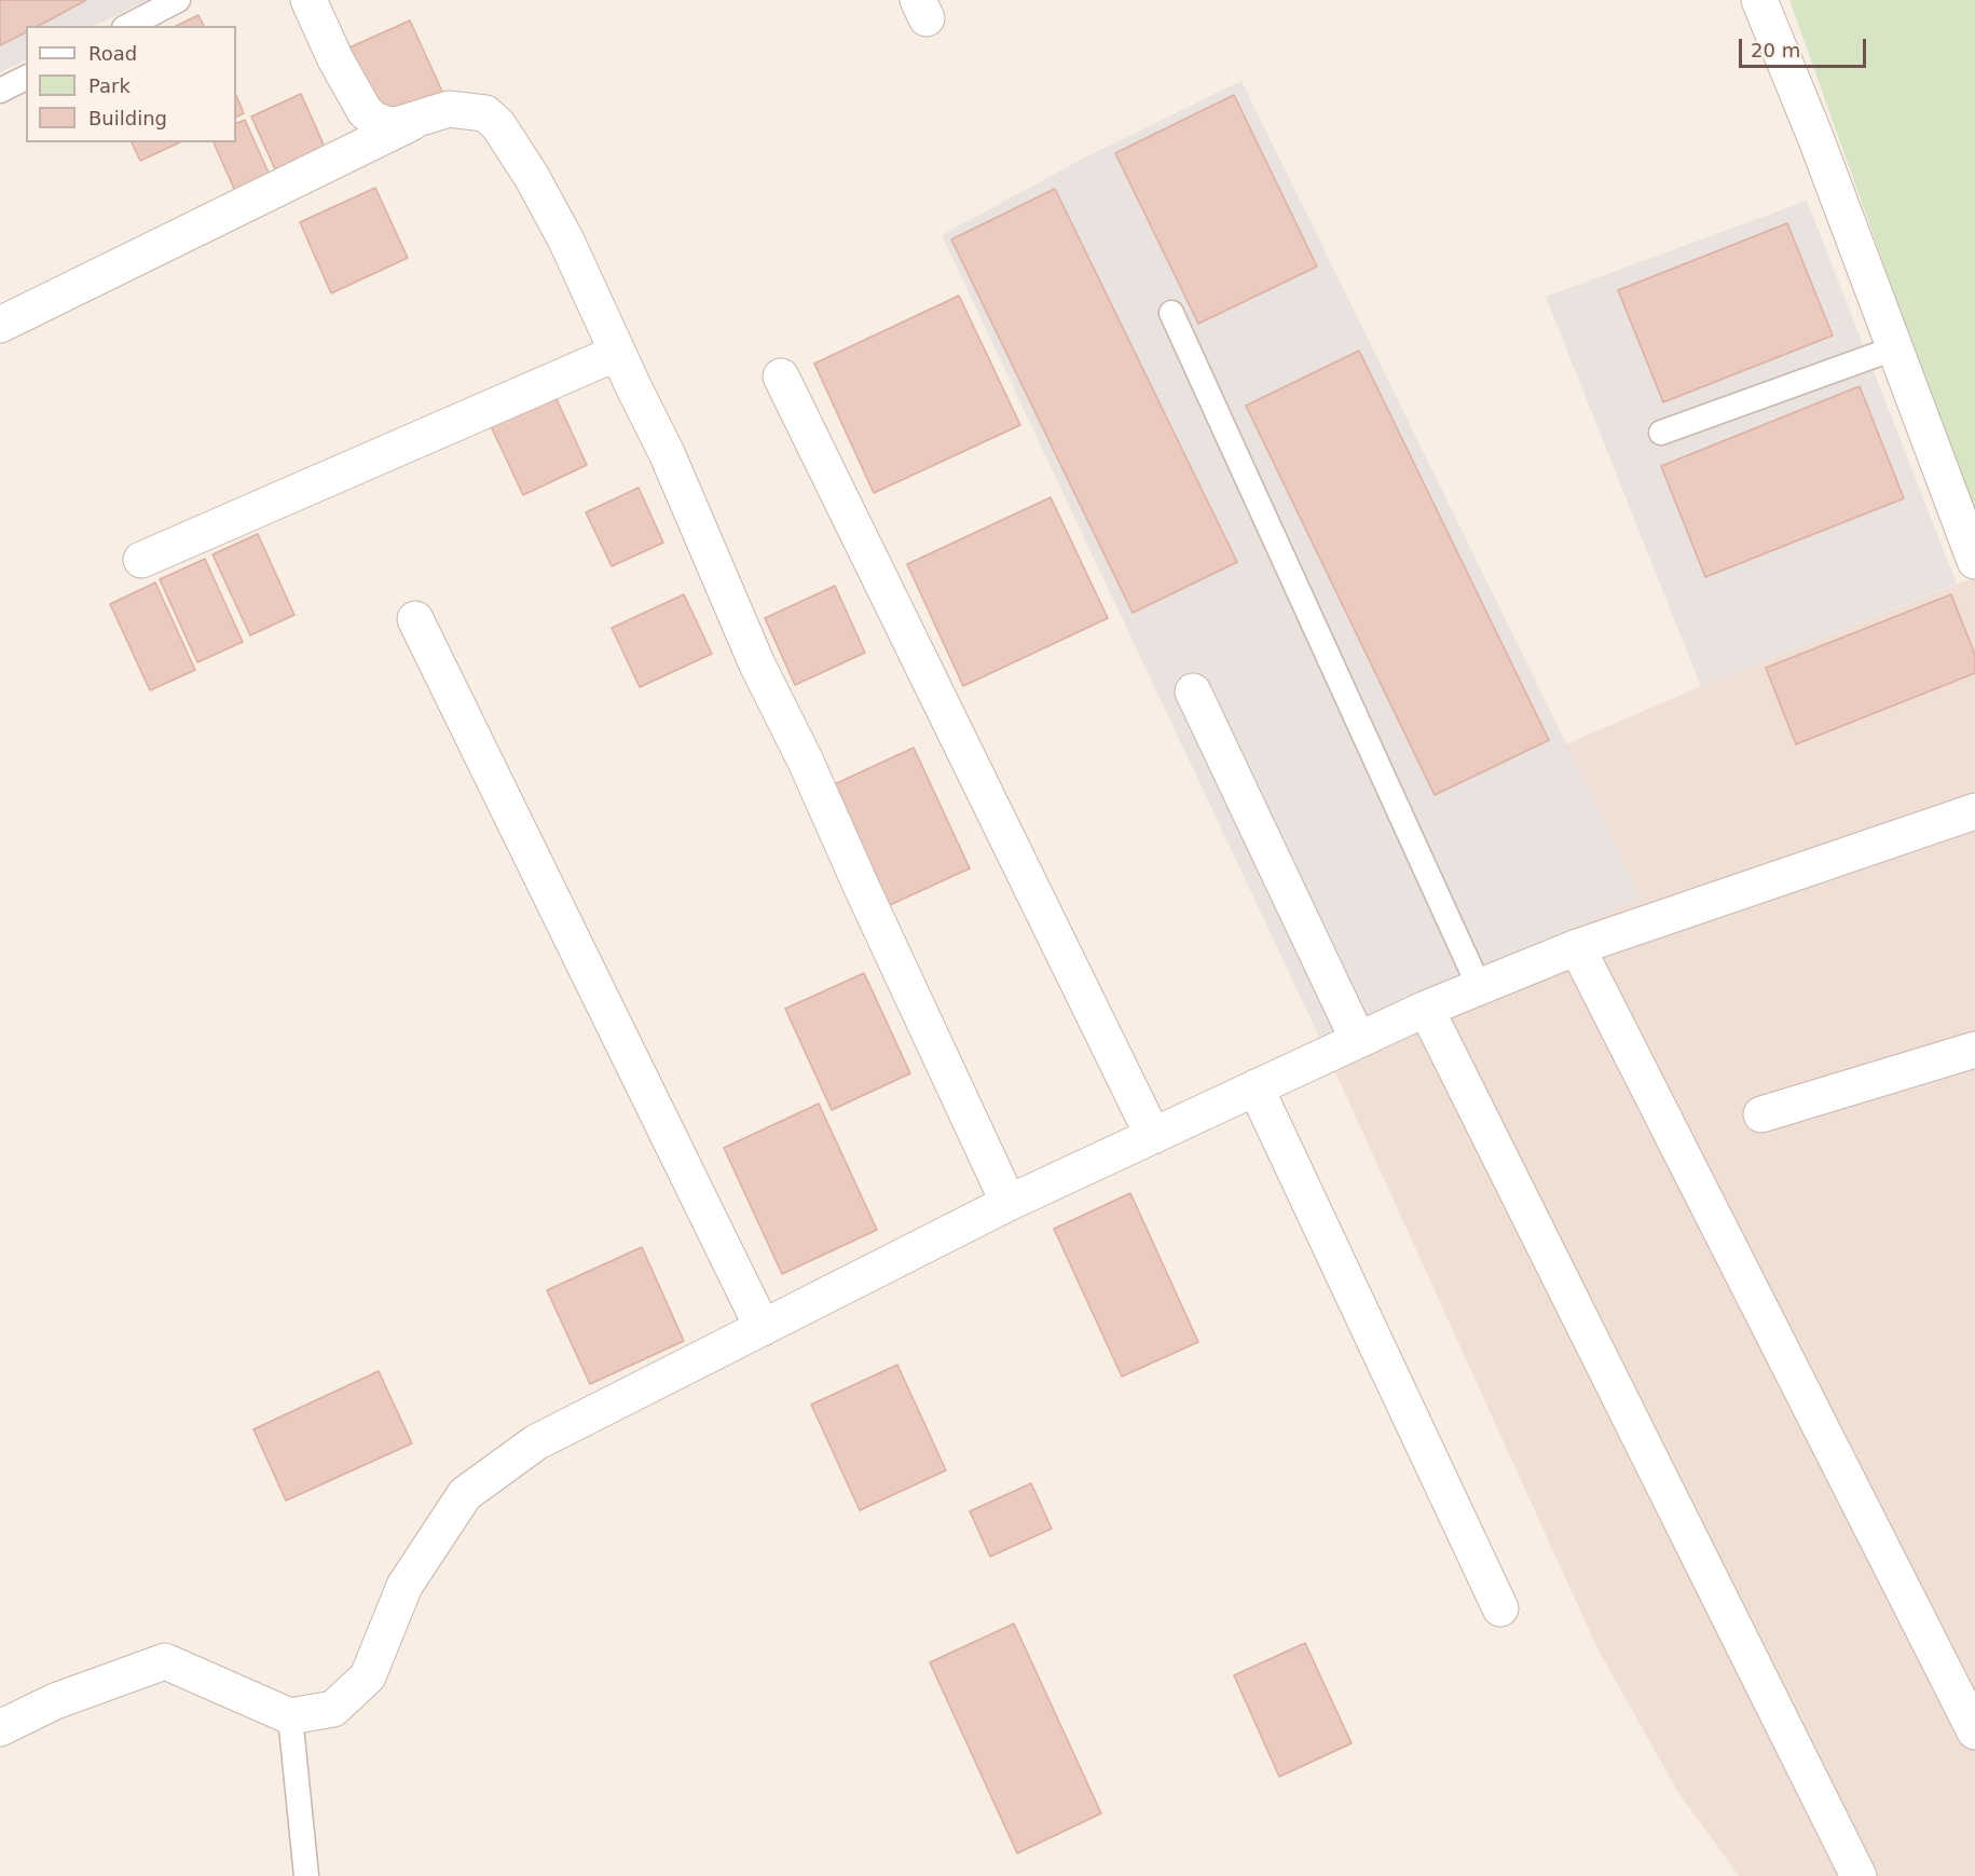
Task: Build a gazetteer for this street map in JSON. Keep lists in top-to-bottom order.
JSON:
{
  "legend": ["Road", "Park", "Building"],
  "scale_bar": "20 m"
}
